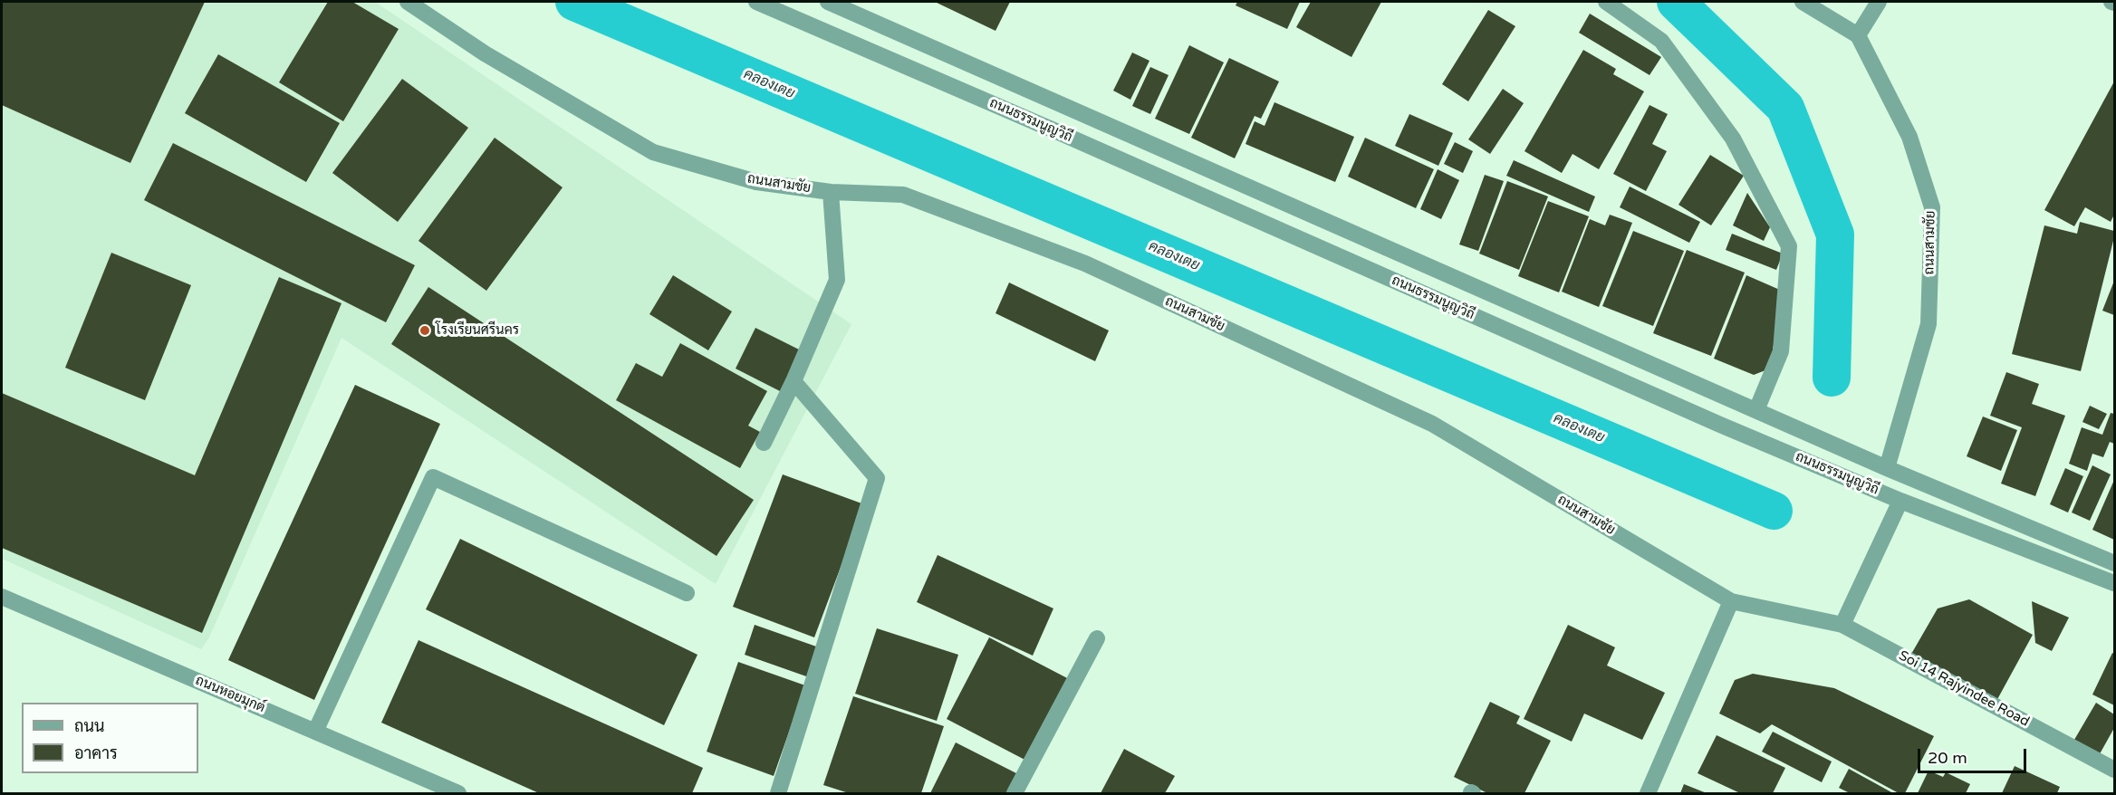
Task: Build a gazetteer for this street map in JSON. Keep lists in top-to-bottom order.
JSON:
{
  "streets": {
    "street": [
      "ถนนธรรมนูญวิถี",
      "ถนนสามชัย",
      "Soi 14 Rajyindee Road",
      "ถนนหอยมุกต์"
    ]
  },
  "crossings": [
    ["ถนนธรรมนูญวิถี", "ถนนสามชัย"],
    ["ถนนสามชัย", "Soi 14 Rajyindee Road"]
  ],
  "water": ["คลองเตย"],
  "places": ["โรงเรียนศรีนคร"],
  "legend": ["ถนน", "อาคาร"],
  "scale_bar": "20 m"
}
